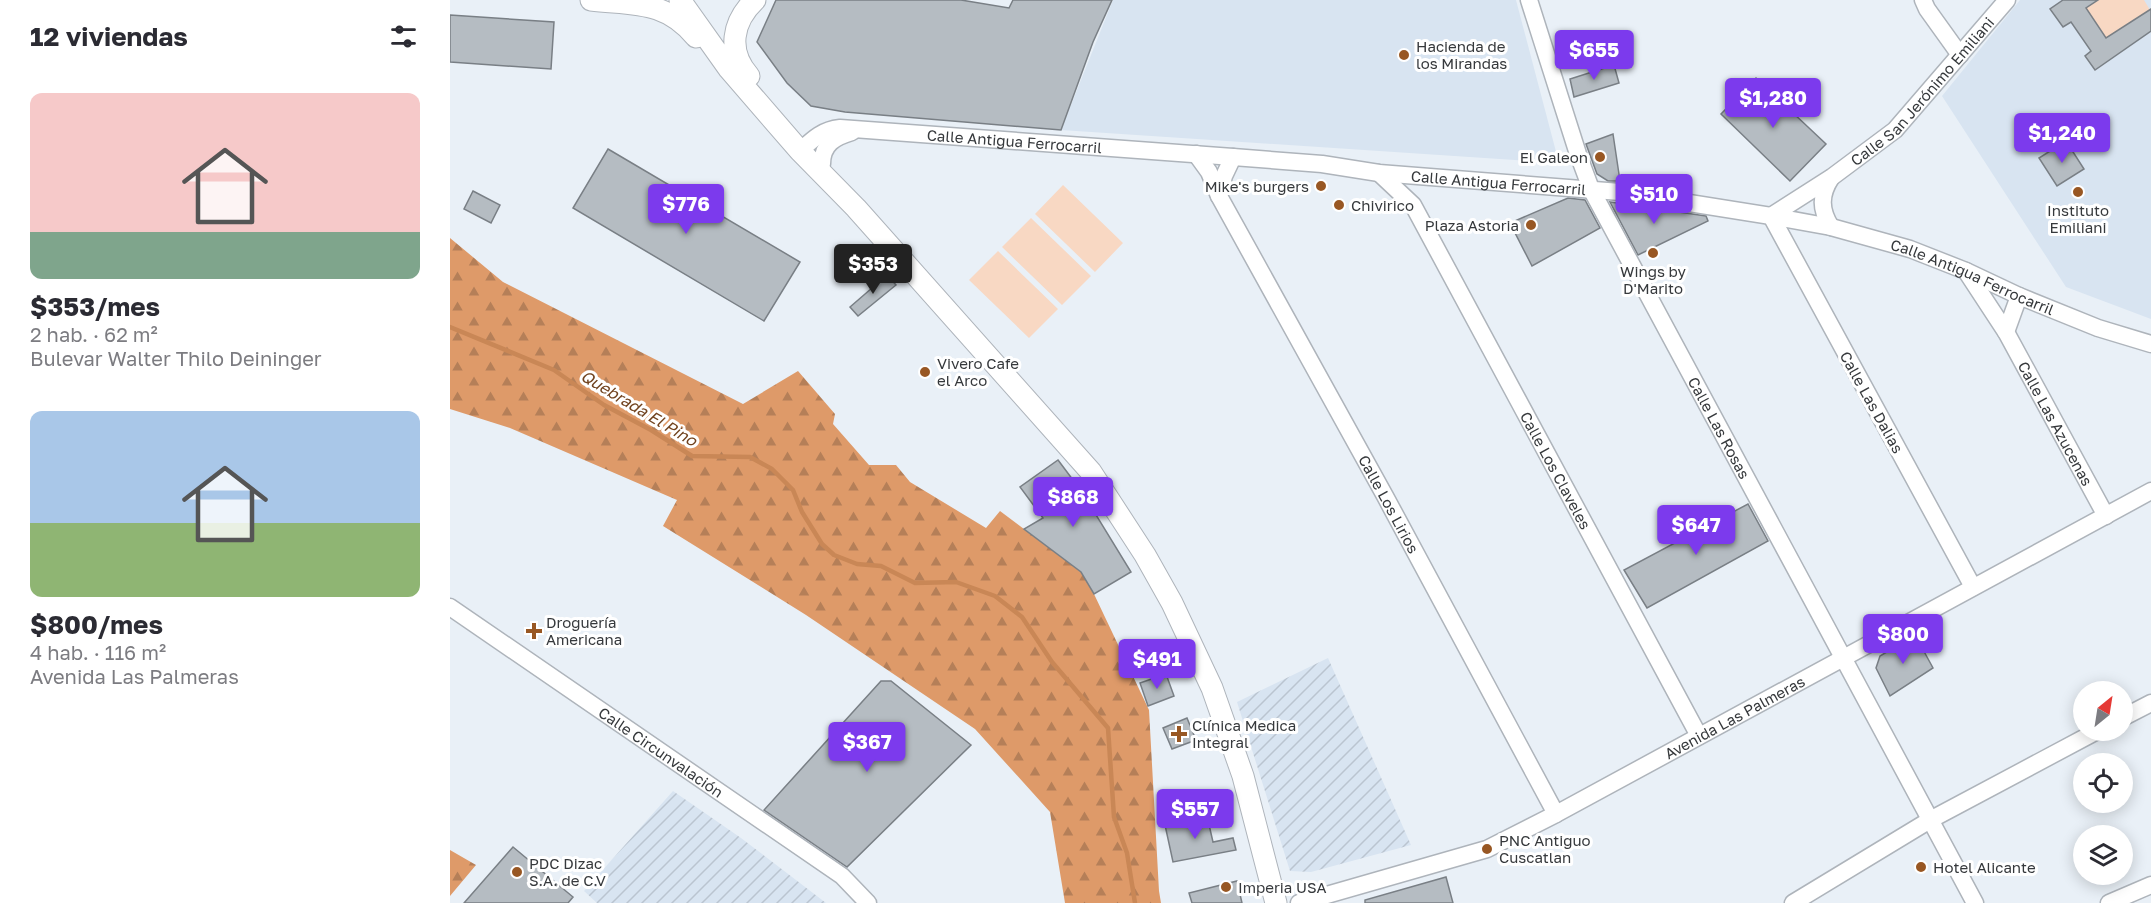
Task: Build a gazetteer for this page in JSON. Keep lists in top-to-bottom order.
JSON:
{
  "streets": {
    "street": [
      "Calle San Jerónimo Emiliani",
      "Calle Antigua Ferrocarril",
      "Calle Las Dalias",
      "Calle Las Azucenas",
      "Calle Las Rosas",
      "Calle Los Claveles",
      "Calle Los Lirios",
      "Avenida Las Palmeras",
      "Calle Circunvalación"
    ]
  },
  "crossings": [
    ["Calle San Jerónimo Emiliani", "Calle Antigua Ferrocarril"],
    ["Calle San Jerónimo Emiliani", "Calle Las Dalias"],
    ["Calle Antigua Ferrocarril", "Calle Las Dalias"],
    ["Calle Antigua Ferrocarril", "Calle Las Azucenas"],
    ["Calle Antigua Ferrocarril", "Calle Las Rosas"],
    ["Calle Antigua Ferrocarril", "Calle Los Claveles"],
    ["Calle Antigua Ferrocarril", "Calle Los Lirios"],
    ["Calle Las Dalias", "Avenida Las Palmeras"],
    ["Calle Las Azucenas", "Avenida Las Palmeras"],
    ["Calle Las Rosas", "Avenida Las Palmeras"],
    ["Calle Los Claveles", "Avenida Las Palmeras"],
    ["Calle Los Lirios", "Avenida Las Palmeras"]
  ],
  "water": ["Quebrada El Pino"],
  "places": {
    "other": [
      "Hacienda de los Mirandas",
      "El Galeon",
      "Mike's burgers",
      "Instituto Emiliani",
      "Chivirico",
      "Plaza Astoria",
      "Wings by D'Marito",
      "Vivero Cafe el Arco",
      "PNC Antiguo Cuscatlan",
      "Hotel Alicante",
      "PDC Dizac S.A. de C.V",
      "Imperia USA"
    ],
    "health": ["Droguería Americana", "Clínica Medica Integral"]
  },
  "north": "top right",
  "page": {
    "heading": "12 viviendas",
    "price": [
      "$655",
      "$1,280",
      "$1,240",
      "$510",
      "$776",
      "$353",
      "$868",
      "$647",
      "$800",
      "$491",
      "$367",
      "$557"
    ],
    "list": [
      {
        "name": "$353/mes",
        "note": "2 hab. · 62 m² · Bulevar Walter Thilo Deininger"
      },
      {
        "name": "$800/mes",
        "note": "4 hab. · 116 m² · Avenida Las Palmeras"
      }
    ]
  }
}
